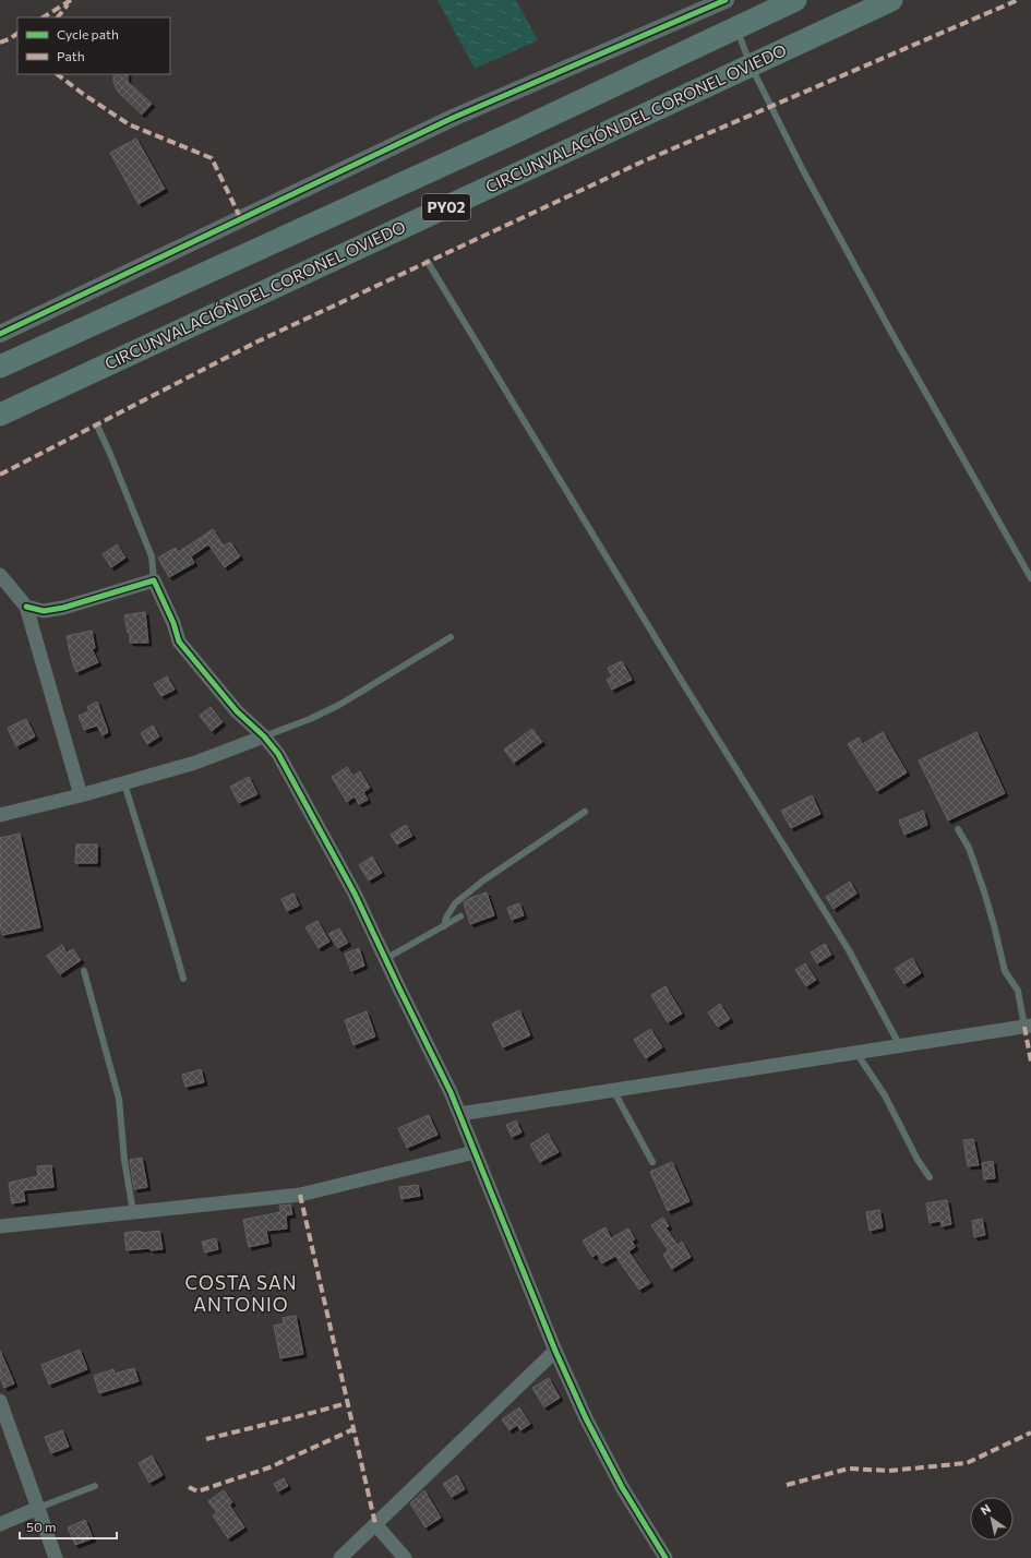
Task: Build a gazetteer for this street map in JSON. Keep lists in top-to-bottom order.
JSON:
{
  "streets": {
    "highway": ["CIRCUNVALACIÓN DEL CORONEL OVIEDO", "PY02"]
  },
  "districts": ["COSTA SAN ANTONIO"],
  "legend": ["Cycle path", "Path"],
  "scale_bar": "50 m",
  "north": "top left"
}
